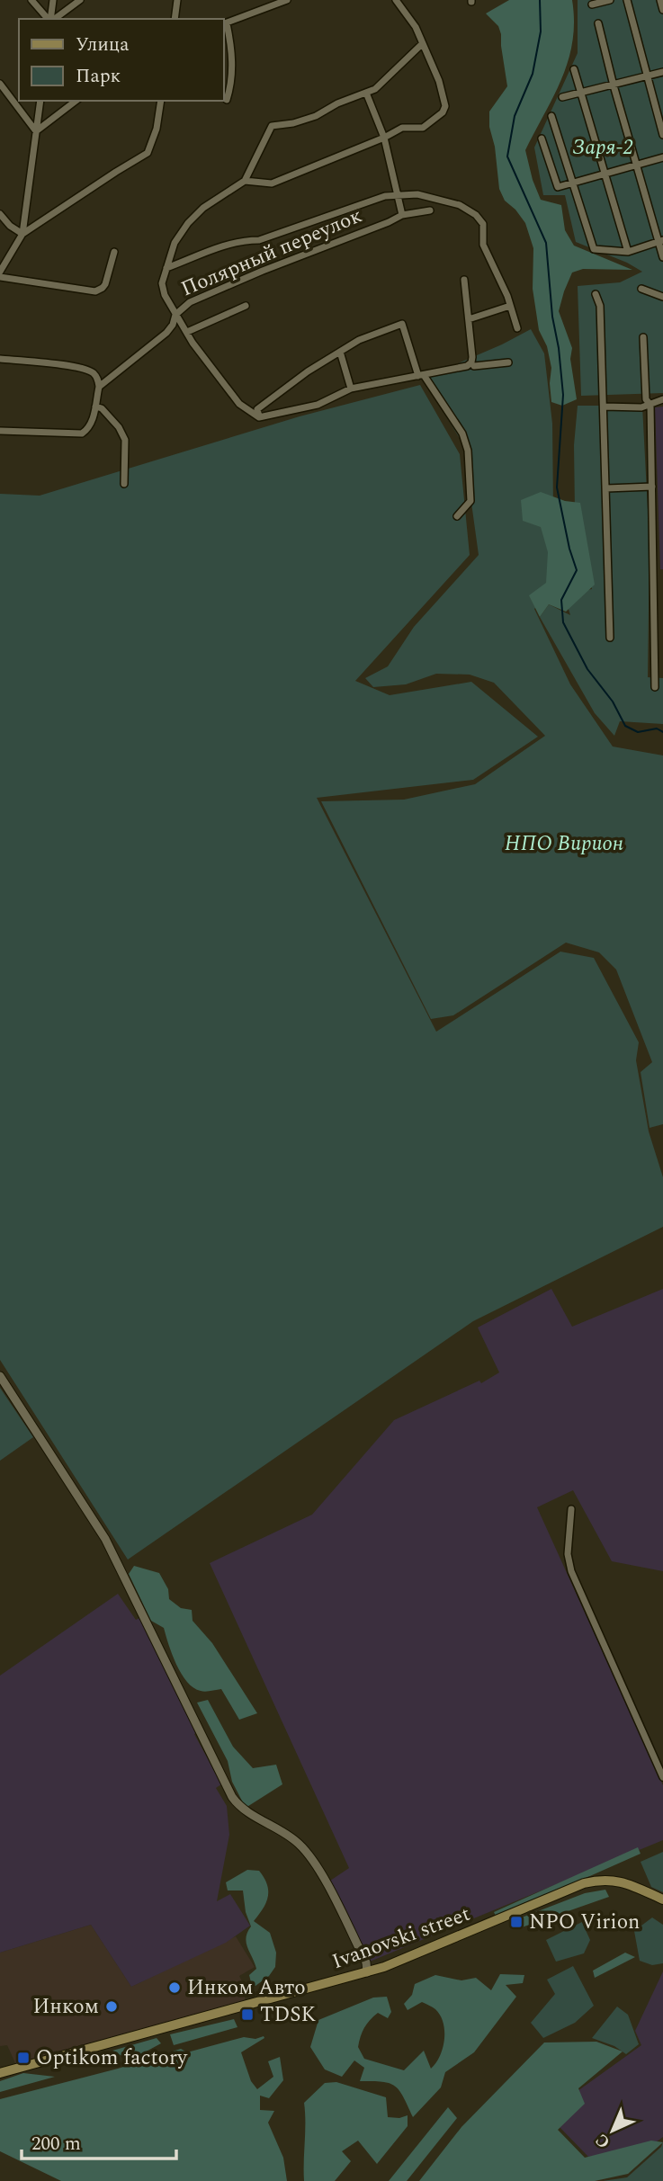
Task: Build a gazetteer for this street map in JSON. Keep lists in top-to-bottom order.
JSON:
{
  "streets": {
    "main road": ["Ivanovski street"],
    "street": ["Полярный переулок"]
  },
  "parks": ["Заря-2", "НПО Вирион"],
  "places": {
    "transit": ["NPO Virion", "TDSK", "Optikom factory"],
    "other": ["Инком Авто", "Инком"]
  },
  "legend": ["Улица", "Парк"],
  "scale_bar": "200 m",
  "north": "bottom left"
}
